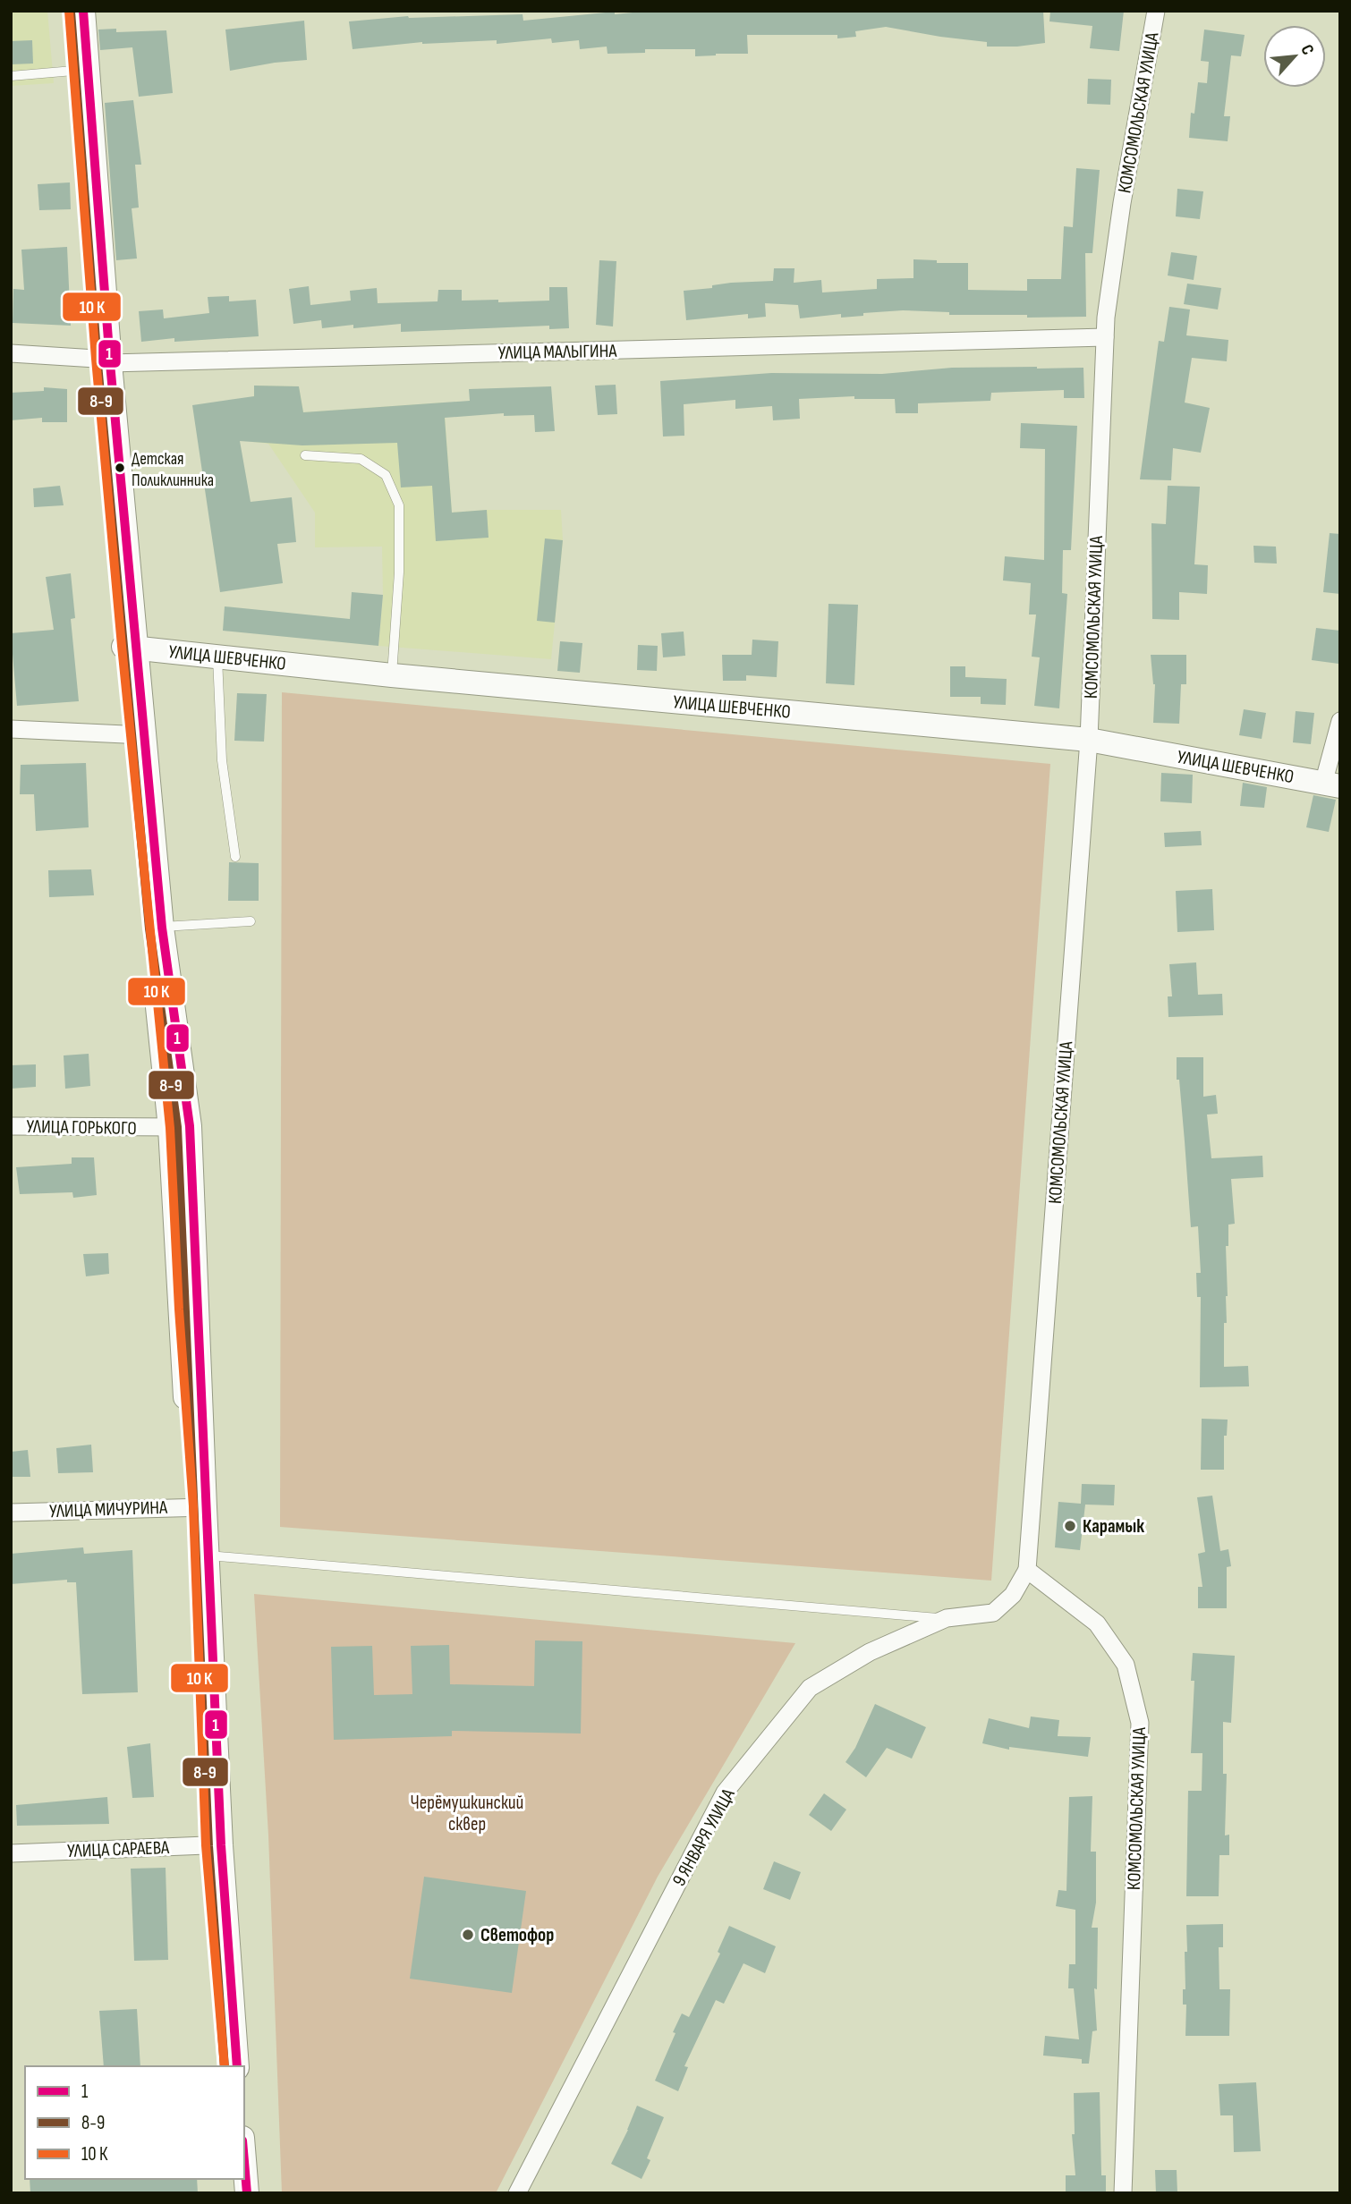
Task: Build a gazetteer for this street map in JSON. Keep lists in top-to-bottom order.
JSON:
{
  "streets": {
    "main road": ["УЛИЦА ШЕВЧЕНКО"],
    "street": [
      "КОМСОМОЛЬСКАЯ УЛИЦА",
      "УЛИЦА МАЛЫГИНА",
      "УЛИЦА ГОРЬКОГО",
      "УЛИЦА МИЧУРИНА",
      "9 ЯНВАРЯ УЛИЦА",
      "УЛИЦА САРАЕВА"
    ]
  },
  "crossings": [
    ["КОМСОМОЛЬСКАЯ УЛИЦА", "УЛИЦА МАЛЫГИНА"],
    ["КОМСОМОЛЬСКАЯ УЛИЦА", "УЛИЦА ШЕВЧЕНКО"],
    ["КОМСОМОЛЬСКАЯ УЛИЦА", "9 ЯНВАРЯ УЛИЦА"]
  ],
  "parks": ["Черёмушкинский сквер"],
  "places": ["Детская Поликлинника", "Карамык", "Светофор"],
  "lines": ["transit line 1", "transit line 8-9"],
  "legend": ["1", "8-9", "10 К"],
  "north": "top right"
}
